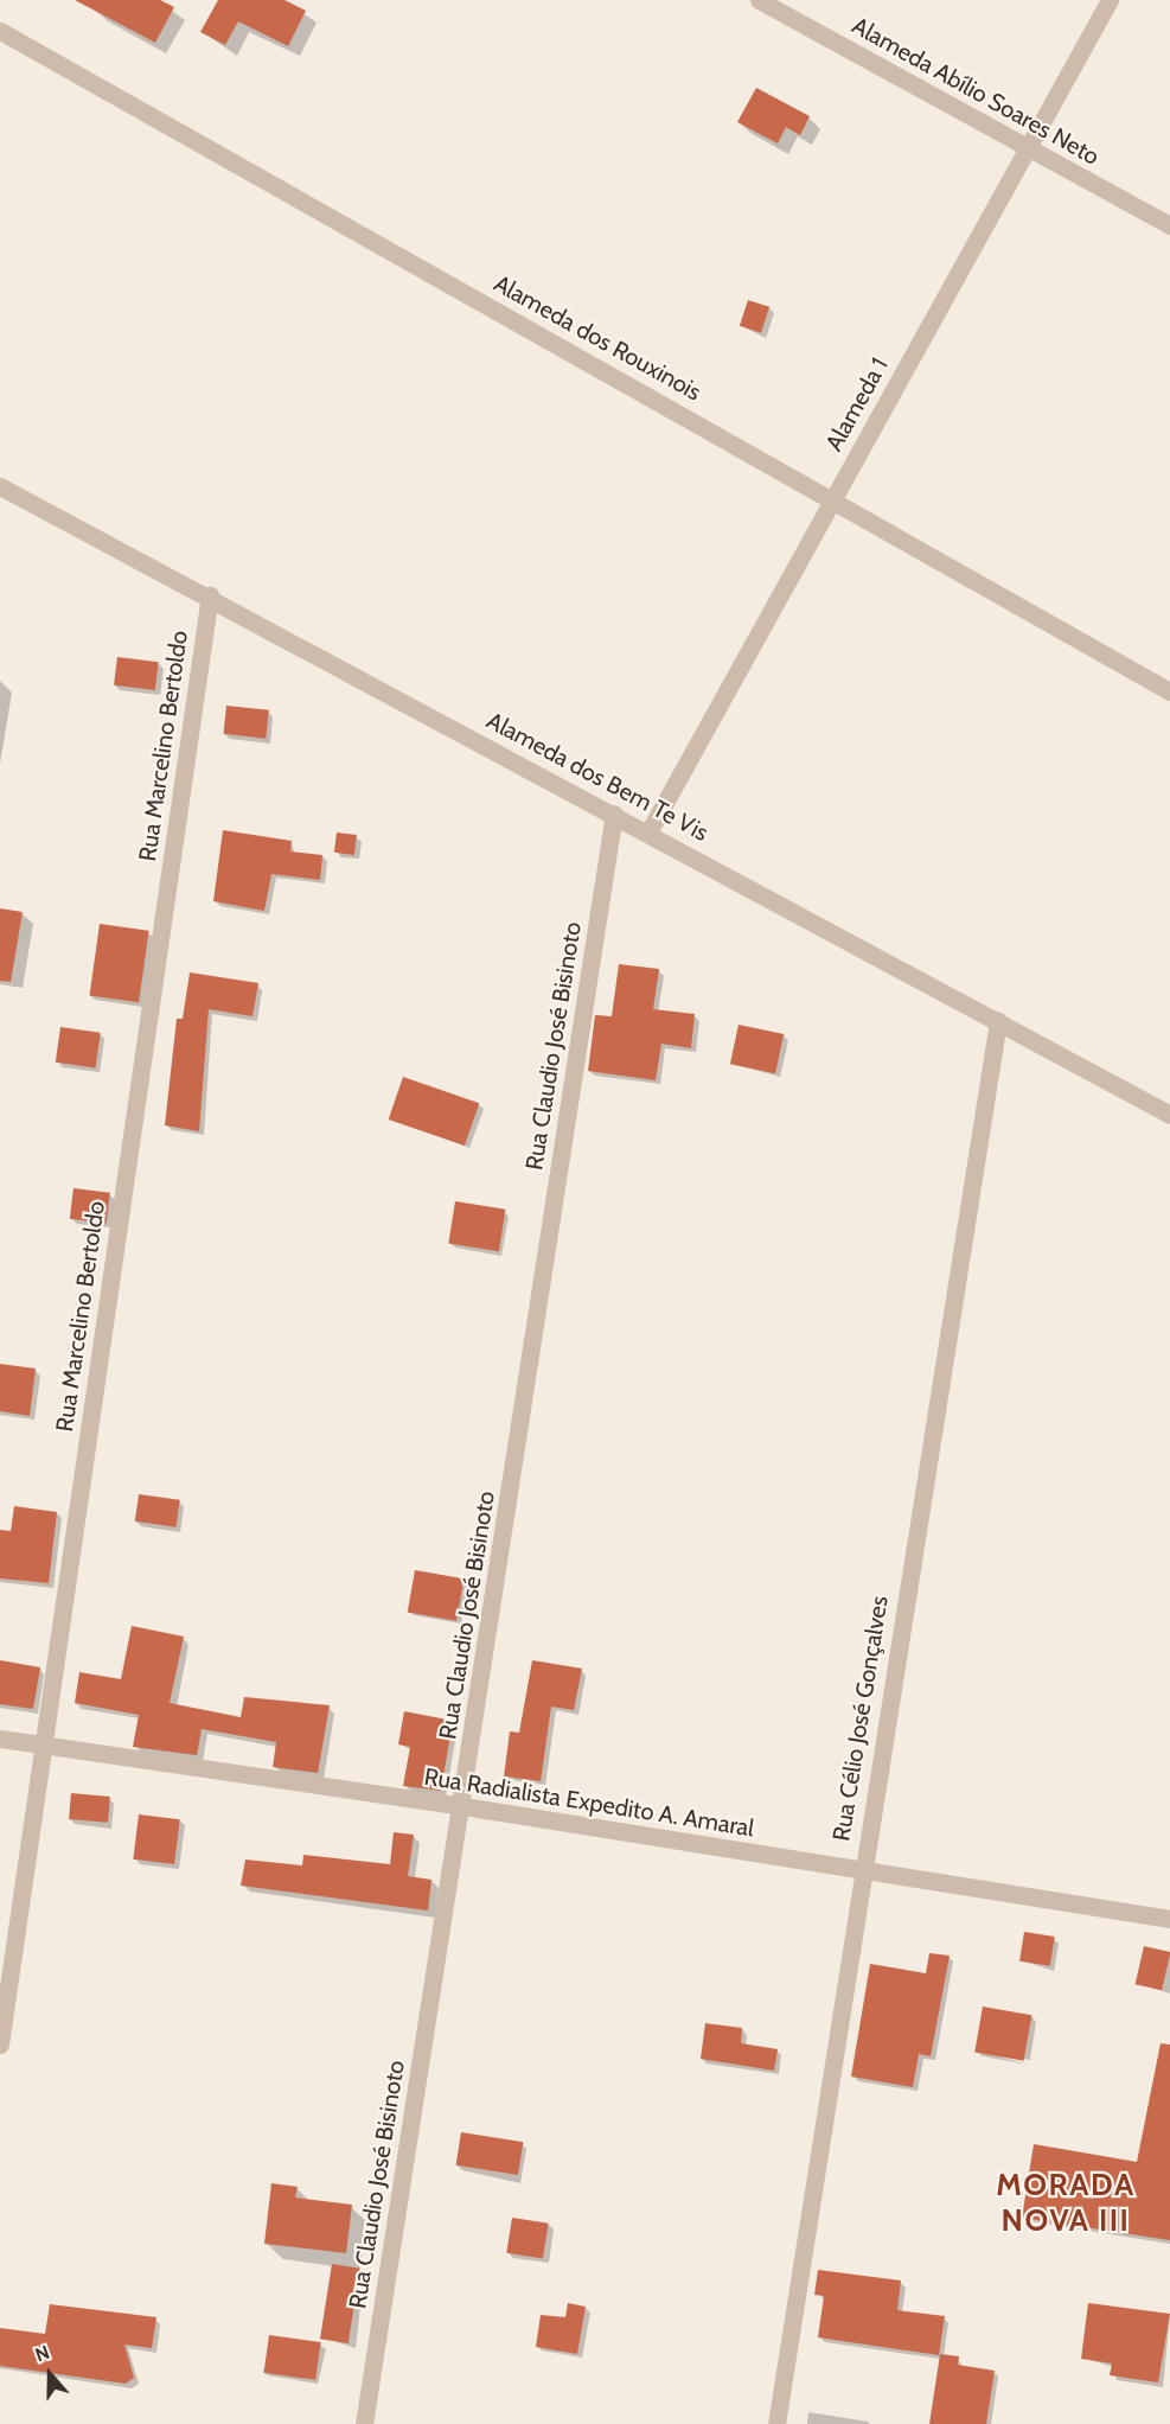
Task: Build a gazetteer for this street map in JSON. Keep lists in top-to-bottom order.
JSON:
{
  "streets": {
    "street": [
      "Alameda Abílio Soares Neto",
      "Alameda dos Rouxinois",
      "Alameda 1",
      "Rua Marcelino Bertoldo",
      "Alameda dos Bem Te Vis",
      "Rua Claudio José Bisinoto",
      "Rua Célio José Gonçalves",
      "Rua Radialista Expedito A. Amaral"
    ]
  },
  "crossings": [
    ["Alameda Abílio Soares Neto", "Alameda 1"],
    ["Alameda dos Rouxinois", "Alameda 1"],
    ["Alameda 1", "Alameda dos Bem Te Vis"],
    ["Rua Marcelino Bertoldo", "Alameda dos Bem Te Vis"],
    ["Rua Marcelino Bertoldo", "Rua Radialista Expedito A. Amaral"],
    ["Alameda dos Bem Te Vis", "Rua Claudio José Bisinoto"],
    ["Alameda dos Bem Te Vis", "Rua Célio José Gonçalves"],
    ["Rua Claudio José Bisinoto", "Rua Radialista Expedito A. Amaral"],
    ["Rua Célio José Gonçalves", "Rua Radialista Expedito A. Amaral"]
  ],
  "districts": ["MORADA NOVA III"],
  "north": "top"
}
